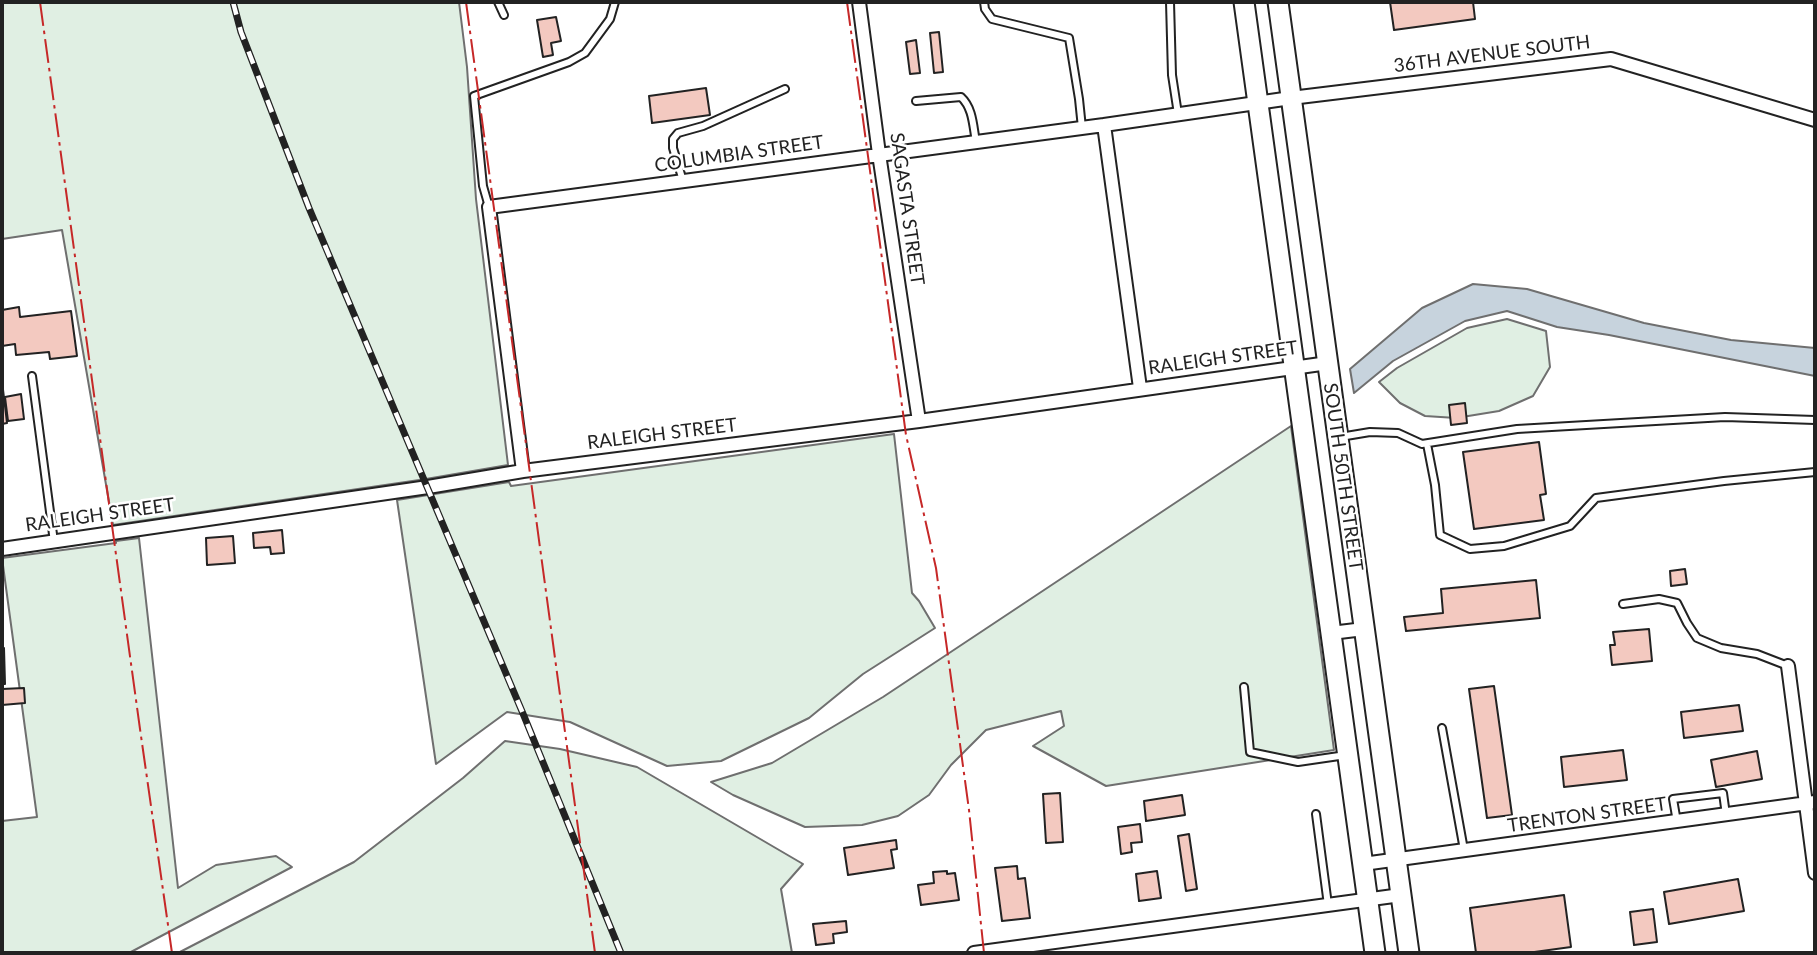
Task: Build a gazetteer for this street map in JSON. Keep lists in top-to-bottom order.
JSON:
{
  "streets": {
    "main road": ["SOUTH 50TH STREET"],
    "street": [
      "36TH AVENUE SOUTH",
      "COLUMBIA STREET",
      "SAGASTA STREET",
      "RALEIGH STREET",
      "TRENTON STREET"
    ]
  },
  "crossings": [
    ["36TH AVENUE SOUTH", "COLUMBIA STREET"],
    ["36TH AVENUE SOUTH", "SOUTH 50TH STREET"],
    ["COLUMBIA STREET", "SAGASTA STREET"],
    ["COLUMBIA STREET", "SOUTH 50TH STREET"],
    ["SAGASTA STREET", "RALEIGH STREET"],
    ["RALEIGH STREET", "SOUTH 50TH STREET"],
    ["SOUTH 50TH STREET", "TRENTON STREET"]
  ]
}
